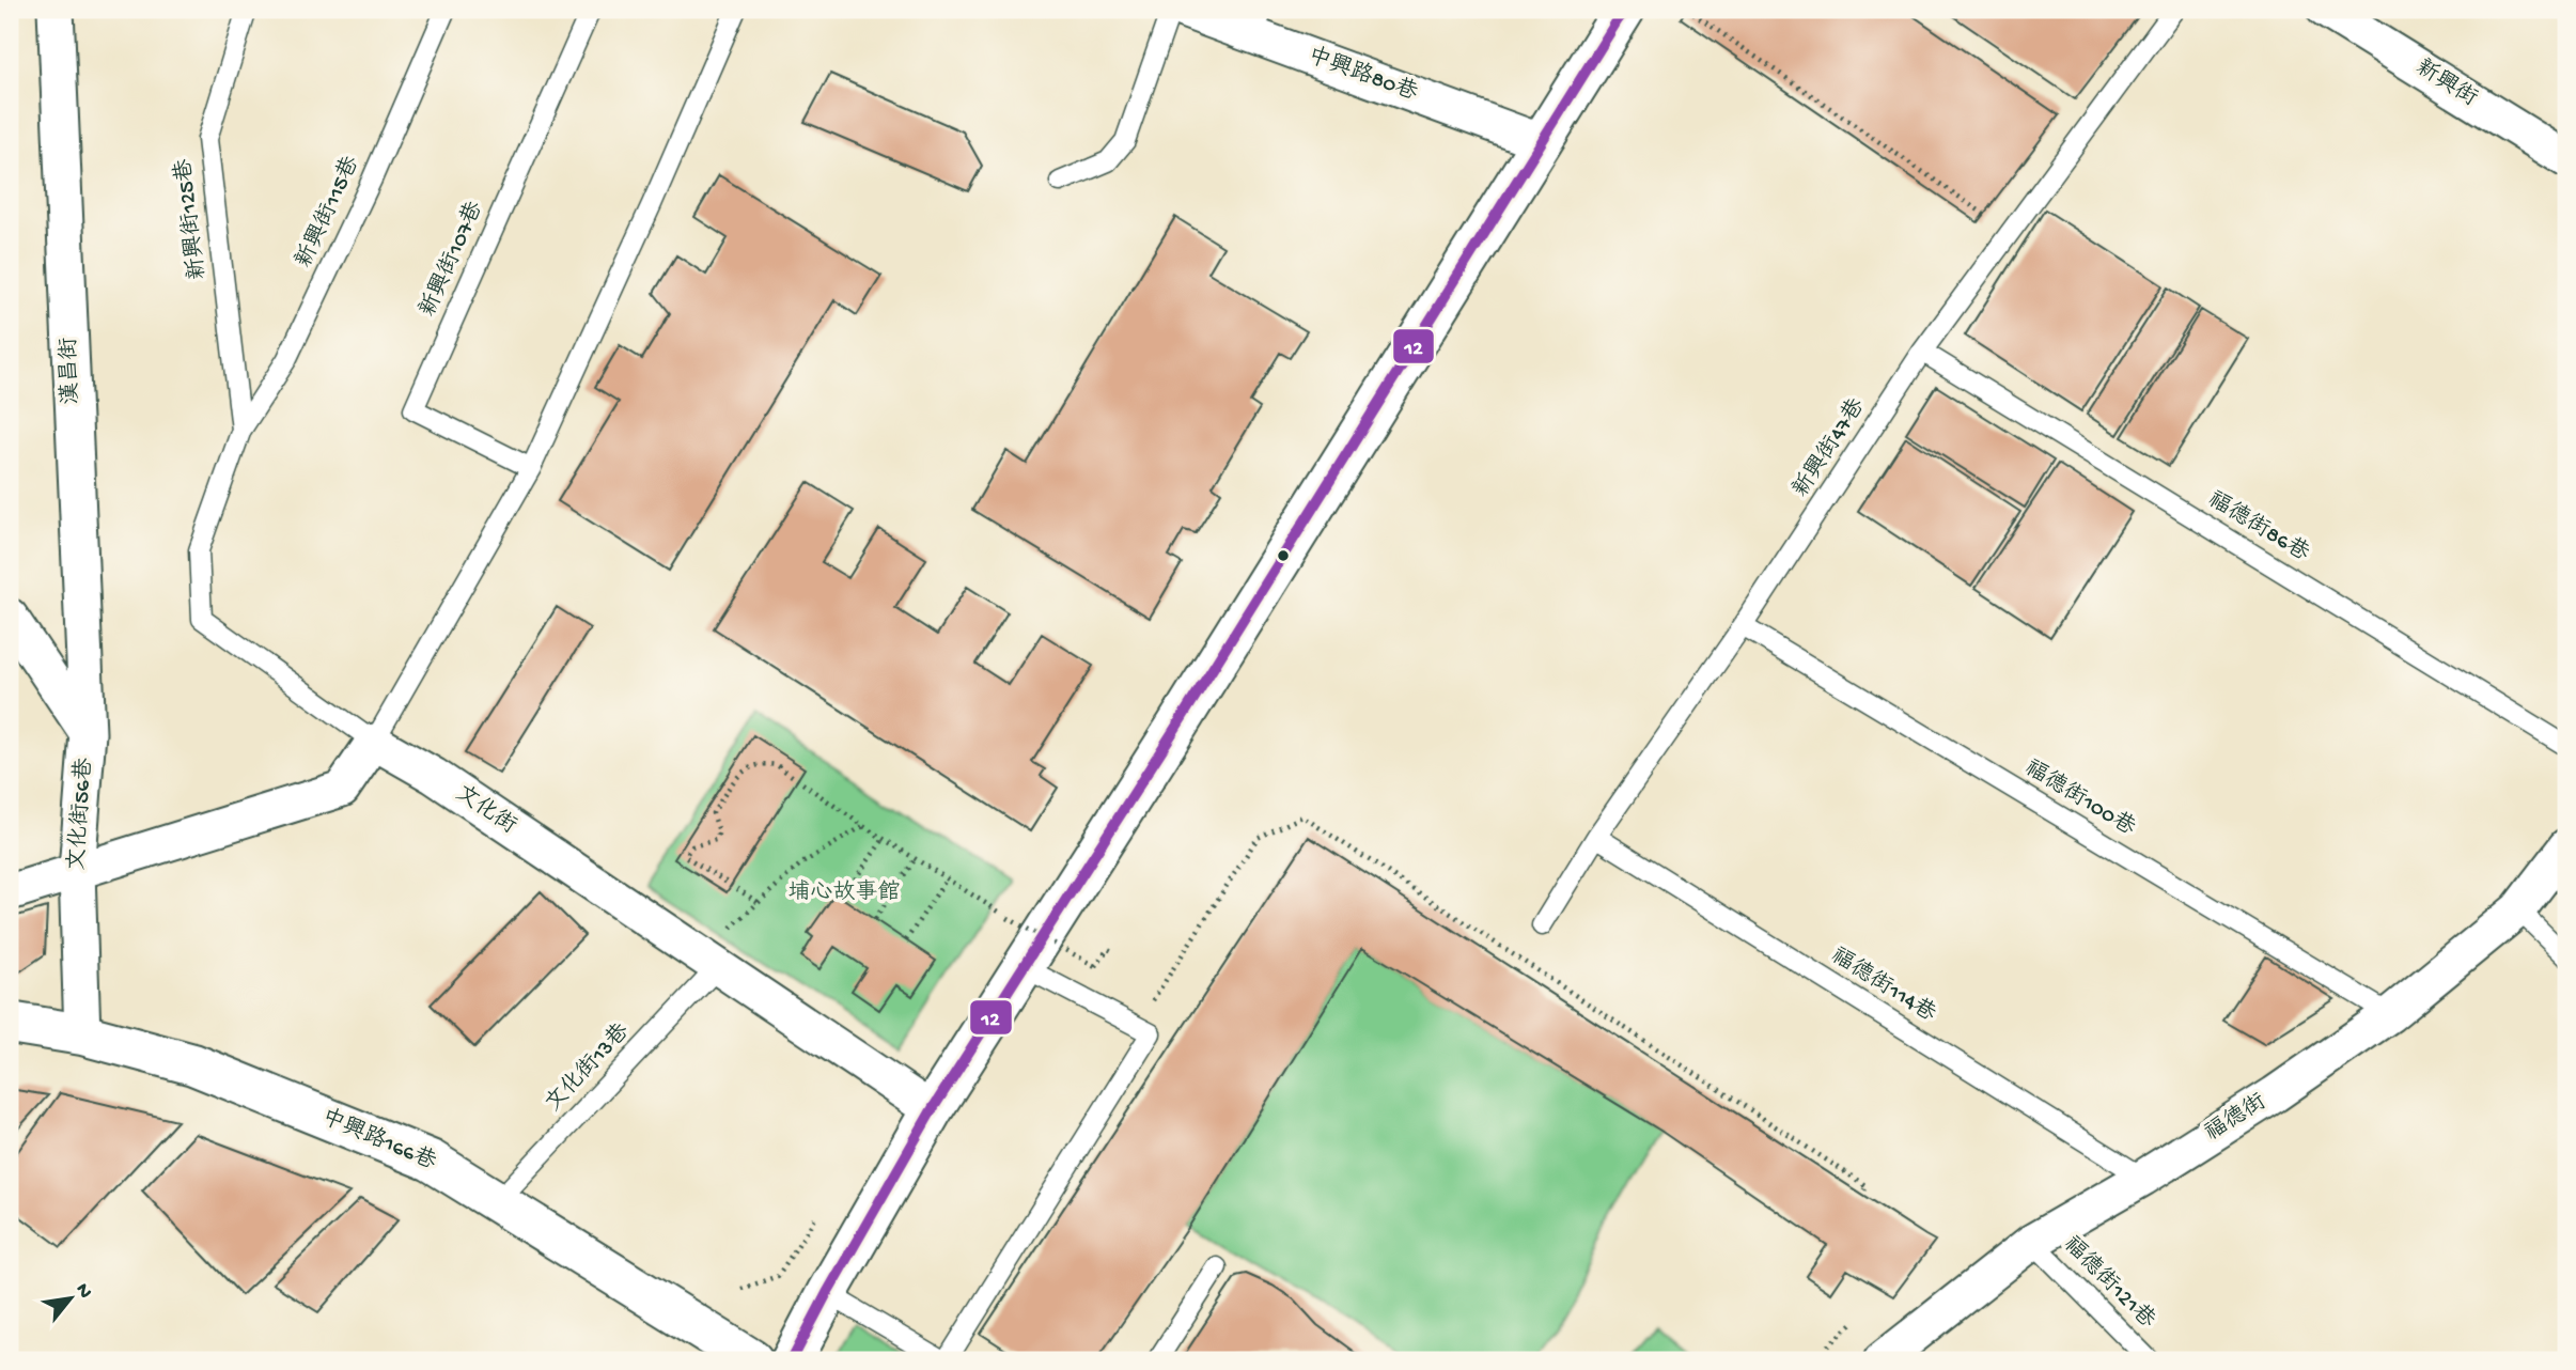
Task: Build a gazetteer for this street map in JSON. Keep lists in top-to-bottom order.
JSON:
{
  "streets": {
    "street": [
      "中興路80巷",
      "新興街",
      "漢昌街",
      "文化街",
      "文化街56巷",
      "福德街",
      "中興路166巷"
    ],
    "lane": [
      "新興街115巷",
      "新興街125巷",
      "新興街107巷",
      "新興街47巷",
      "福德街86巷",
      "福德街100巷",
      "福德街114巷",
      "文化街13巷",
      "福德街121巷"
    ]
  },
  "crossings": [
    ["新興街115巷", "新興街125巷"],
    ["漢昌街", "文化街56巷"],
    ["新興街47巷", "福德街86巷"],
    ["新興街47巷", "福德街100巷"],
    ["新興街47巷", "福德街114巷"],
    ["福德街100巷", "福德街"],
    ["文化街", "文化街13巷"],
    ["文化街56巷", "中興路166巷"],
    ["福德街114巷", "福德街"],
    ["文化街13巷", "中興路166巷"],
    ["福德街", "福德街121巷"]
  ],
  "parks": ["埔心故事館"],
  "lines": ["transit line 12"],
  "north": "top right"
}
